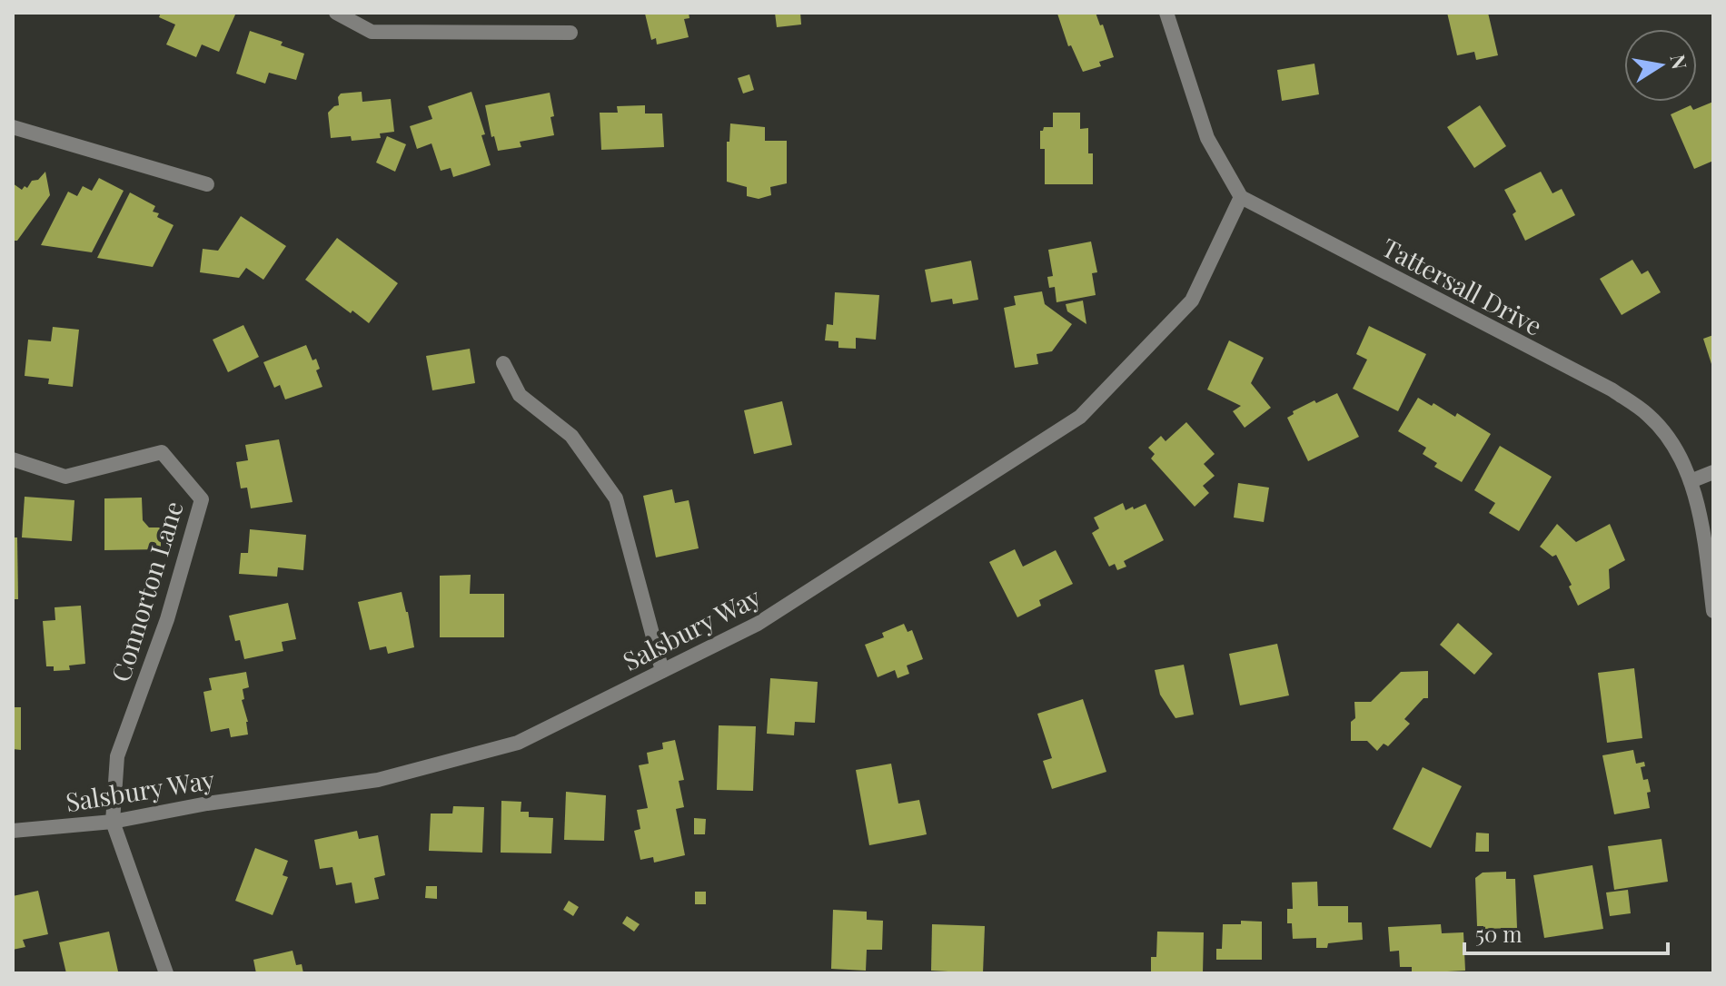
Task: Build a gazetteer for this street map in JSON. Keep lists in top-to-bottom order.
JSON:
{
  "streets": {
    "street": ["Tattersall Drive", "Connorton Lane", "Salsbury Way"]
  },
  "crossings": [
    ["Tattersall Drive", "Salsbury Way"],
    ["Connorton Lane", "Salsbury Way"]
  ],
  "scale_bar": "50 m",
  "north": "right"
}
